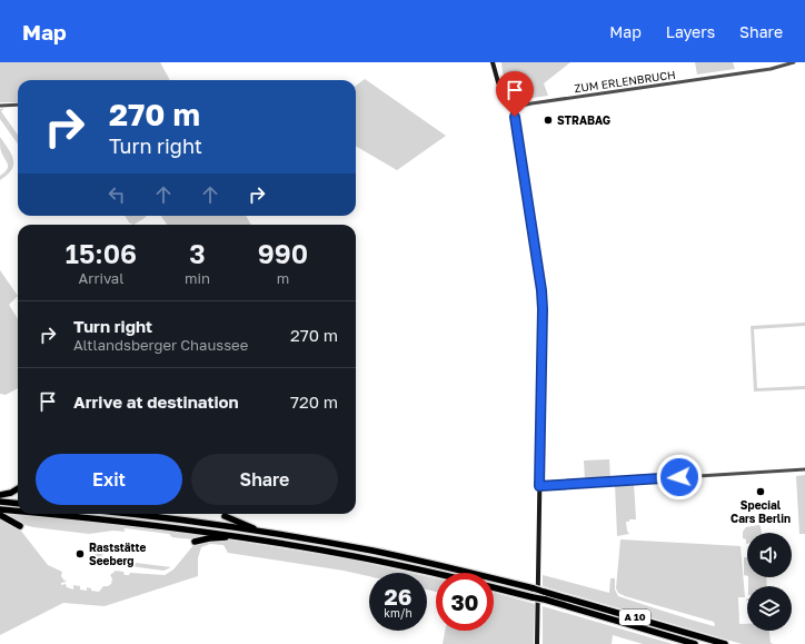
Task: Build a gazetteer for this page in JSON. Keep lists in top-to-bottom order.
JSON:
{
  "streets": {
    "highway": ["A 10"],
    "street": ["ZUM ERLENBRUCH"]
  },
  "places": ["STRABAG", "Special Cars Berlin", "Raststätte Seeberg"],
  "page": {
    "header": "Map",
    "nav": ["Map", "Layers", "Share"],
    "turn": ["270 m", "Turn right"],
    "eta": [
      "15:06",
      "Arrival",
      "3",
      "min",
      "990",
      "m"
    ],
    "list": [
      {
        "name": "Turn right",
        "note": "Altlandsberger Chaussee",
        "value": "270 m"
      },
      {
        "name": "Arrive at destination",
        "value": "720 m"
      }
    ],
    "buttons": ["Exit", "Share"],
    "speed": "26 km/h",
    "limit": "30"
  }
}
